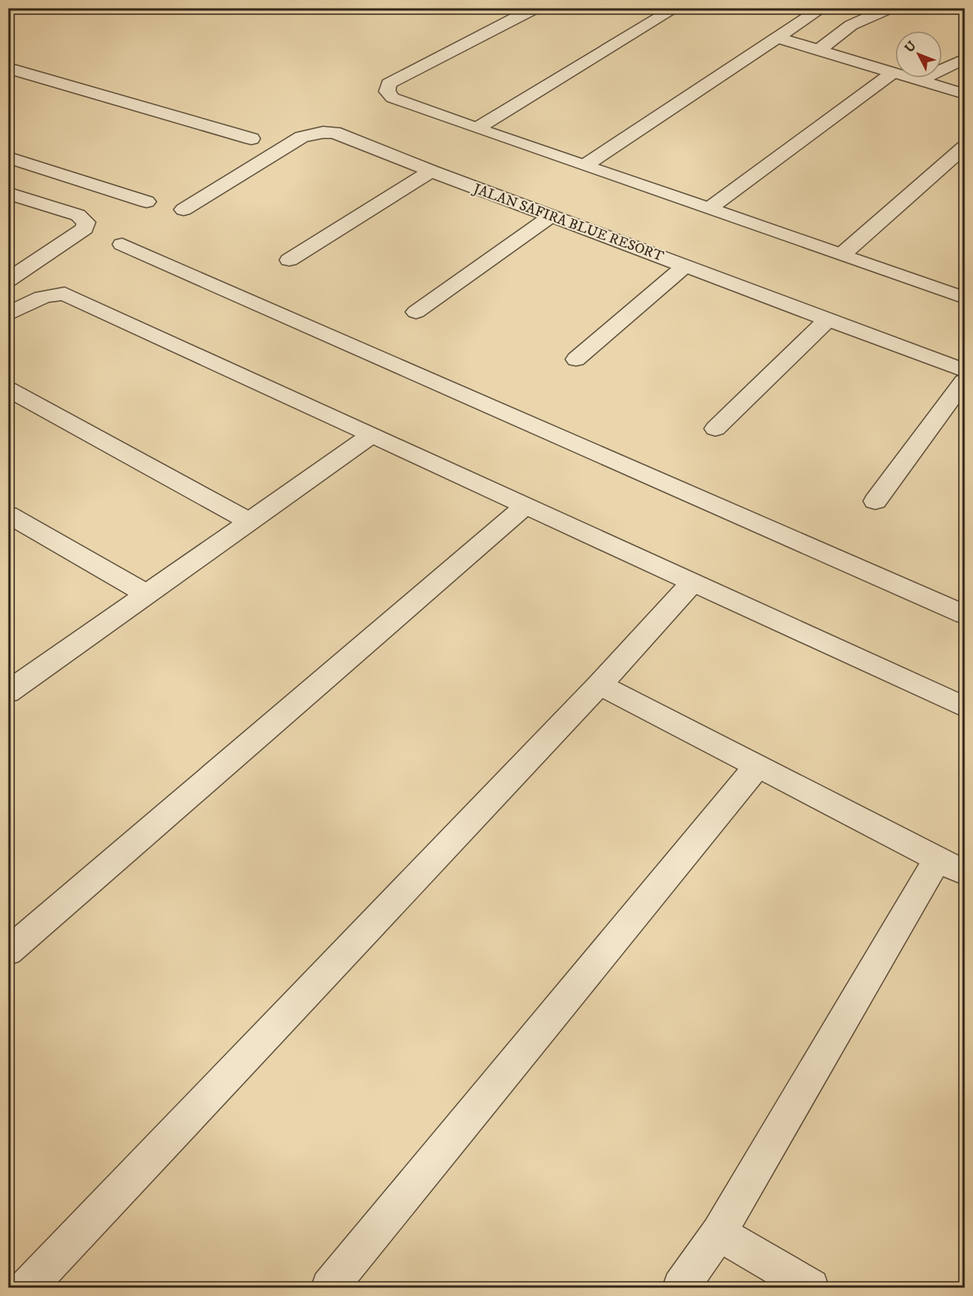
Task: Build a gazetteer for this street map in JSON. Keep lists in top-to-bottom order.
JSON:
{
  "streets": {
    "street": ["JALAN SAFIRA BLUE RESORT"]
  },
  "north": "top left"
}
